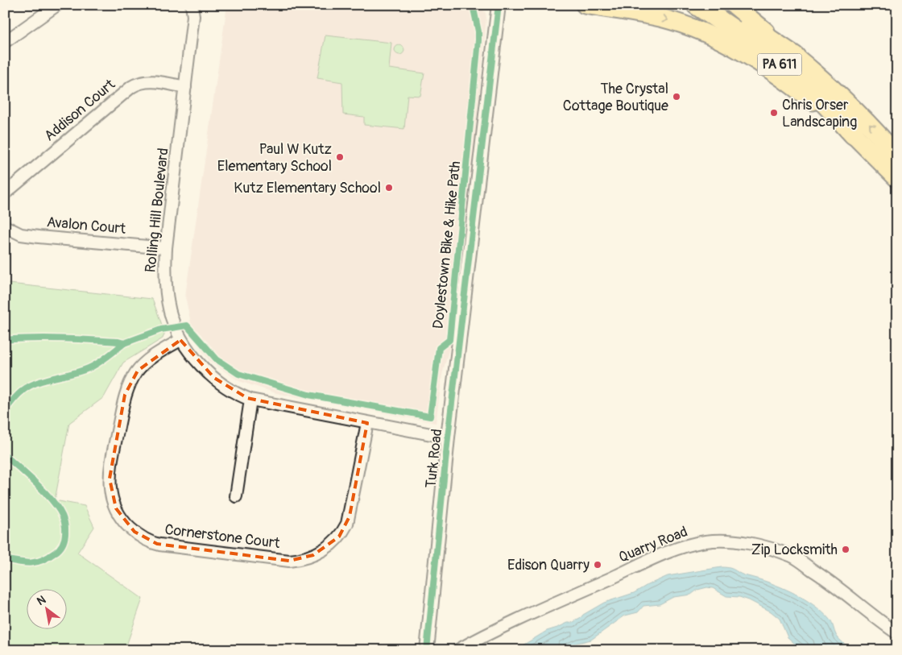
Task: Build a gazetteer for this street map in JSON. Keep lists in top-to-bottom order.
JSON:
{
  "streets": {
    "highway": ["PA 611"],
    "street": [
      "Addison Court",
      "Rolling Hill Boulevard",
      "Avalon Court",
      "Turk Road",
      "Cornerstone Court",
      "Quarry Road"
    ],
    "cycle path": ["Doylestown Bike & Hike Path"]
  },
  "crossings": [
    ["Addison Court", "Rolling Hill Boulevard"],
    ["Rolling Hill Boulevard", "Avalon Court"],
    ["Rolling Hill Boulevard", "Turk Road"],
    ["Rolling Hill Boulevard", "Cornerstone Court"]
  ],
  "places": [
    "The Crystal Cottage Boutique",
    "Chris Orser Landscaping",
    "Paul W Kutz Elementary School",
    "Kutz Elementary School",
    "Zip Locksmith",
    "Edison Quarry"
  ],
  "north": "top left"
}
